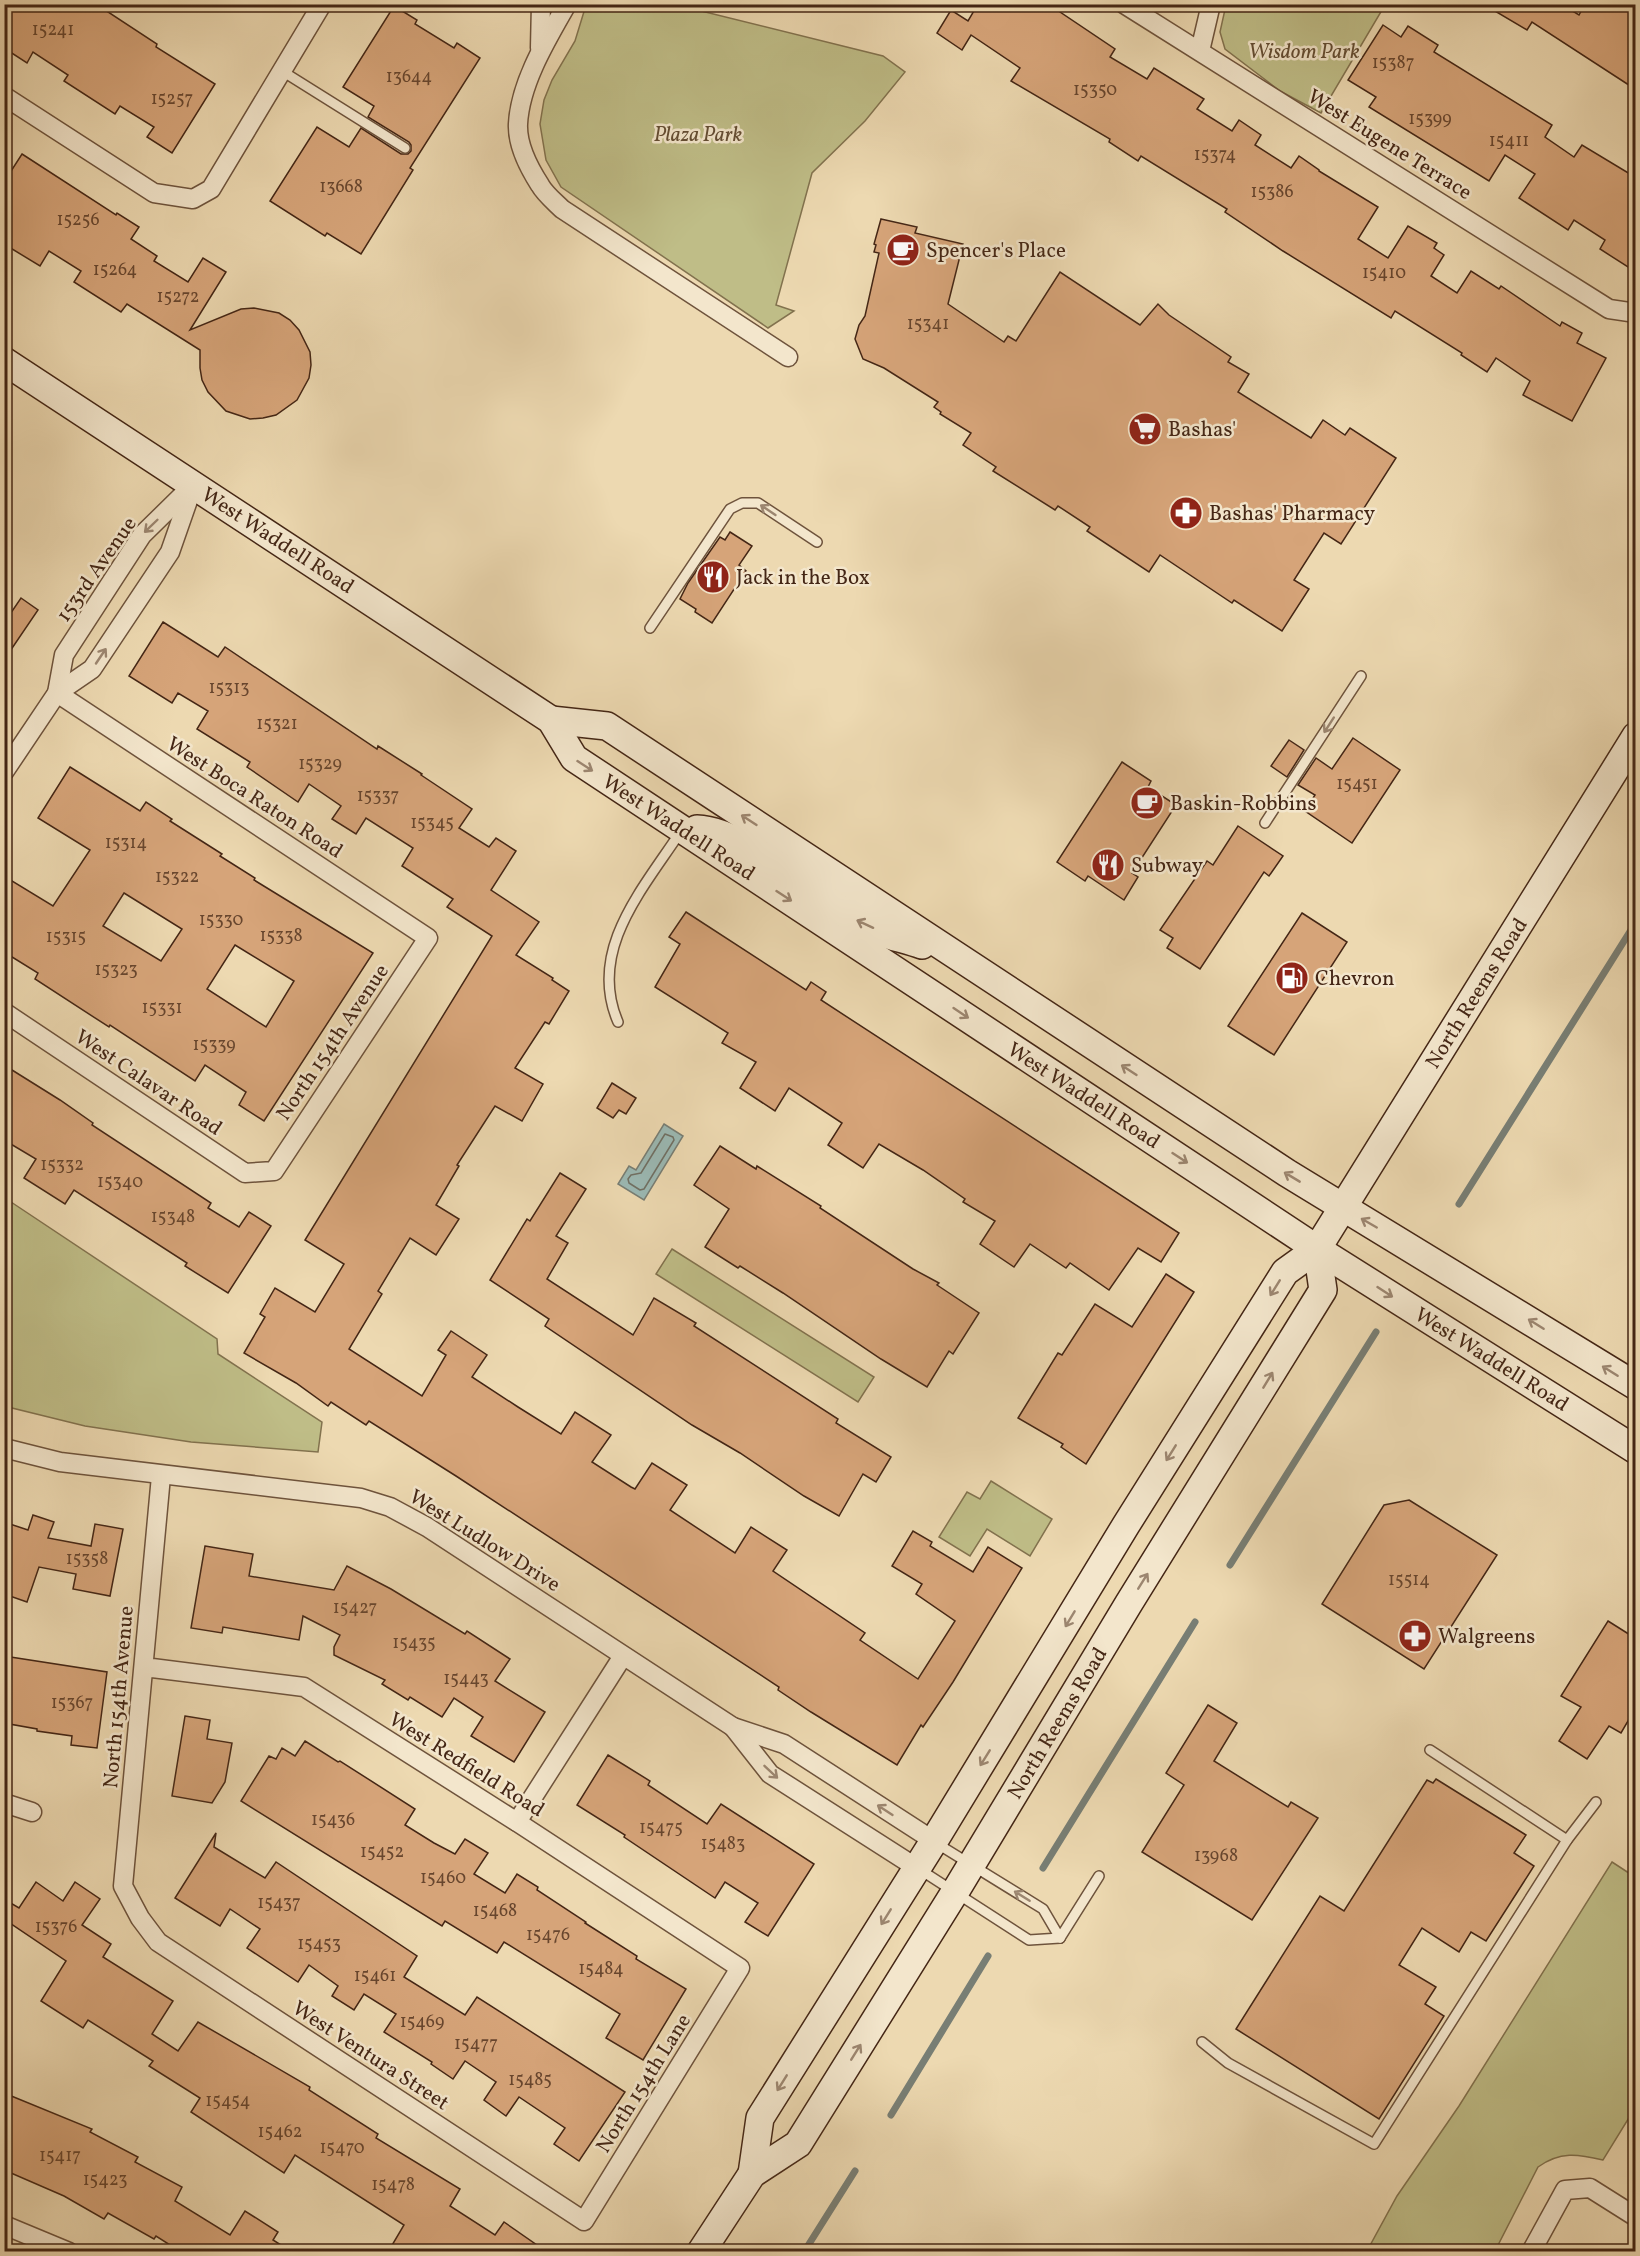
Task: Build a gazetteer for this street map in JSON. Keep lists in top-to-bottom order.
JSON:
{
  "streets": {
    "main road": ["West Waddell Road", "North Reems Road"],
    "street": [
      "West Eugene Terrace",
      "153rd Avenue",
      "West Boca Raton Road",
      "North 154th Avenue",
      "West Calavar Road",
      "West Ludlow Drive",
      "West Redfield Road",
      "West Ventura Street",
      "North 154th Lane"
    ]
  },
  "crossings": [
    ["West Waddell Road", "153rd Avenue"],
    ["West Waddell Road", "North Reems Road"],
    ["153rd Avenue", "West Boca Raton Road"],
    ["West Boca Raton Road", "North 154th Avenue"],
    ["North Reems Road", "West Ludlow Drive"],
    ["North 154th Avenue", "West Calavar Road"],
    ["North 154th Avenue", "West Ludlow Drive"],
    ["North 154th Avenue", "West Redfield Road"],
    ["North 154th Avenue", "West Ventura Street"],
    ["West Redfield Road", "North 154th Lane"],
    ["West Ventura Street", "North 154th Lane"]
  ],
  "parks": ["Wisdom Park", "Plaza Park"],
  "places": {
    "cafe": ["Spencer's Place", "Baskin-Robbins"],
    "supermarket": ["Bashas'"],
    "pharmacy": ["Bashas' Pharmacy", "Walgreens"],
    "restaurant": ["Jack in the Box", "Subway"],
    "fuel station": ["Chevron"]
  },
  "house_numbers": [
    "15241",
    "15387",
    "13644",
    "15350",
    "15257",
    "15399",
    "15411",
    "15374",
    "13668",
    "15386",
    "15256",
    "15264",
    "15410",
    "15272",
    "15341",
    "15313",
    "15321",
    "15329",
    "15451",
    "15337",
    "15345",
    "15314",
    "15322",
    "15330",
    "15338",
    "15315",
    "15323",
    "15331",
    "15339",
    "15332",
    "15340",
    "15348",
    "15358",
    "15514",
    "15427",
    "15435",
    "15443",
    "15367",
    "15436",
    "15475",
    "15483",
    "15452",
    "13968",
    "15460",
    "15437",
    "15468",
    "15376",
    "15476",
    "15453",
    "15484",
    "15461",
    "15469",
    "15477",
    "15485",
    "15454",
    "15462",
    "15470",
    "15417",
    "15423",
    "15478"
  ]
}
